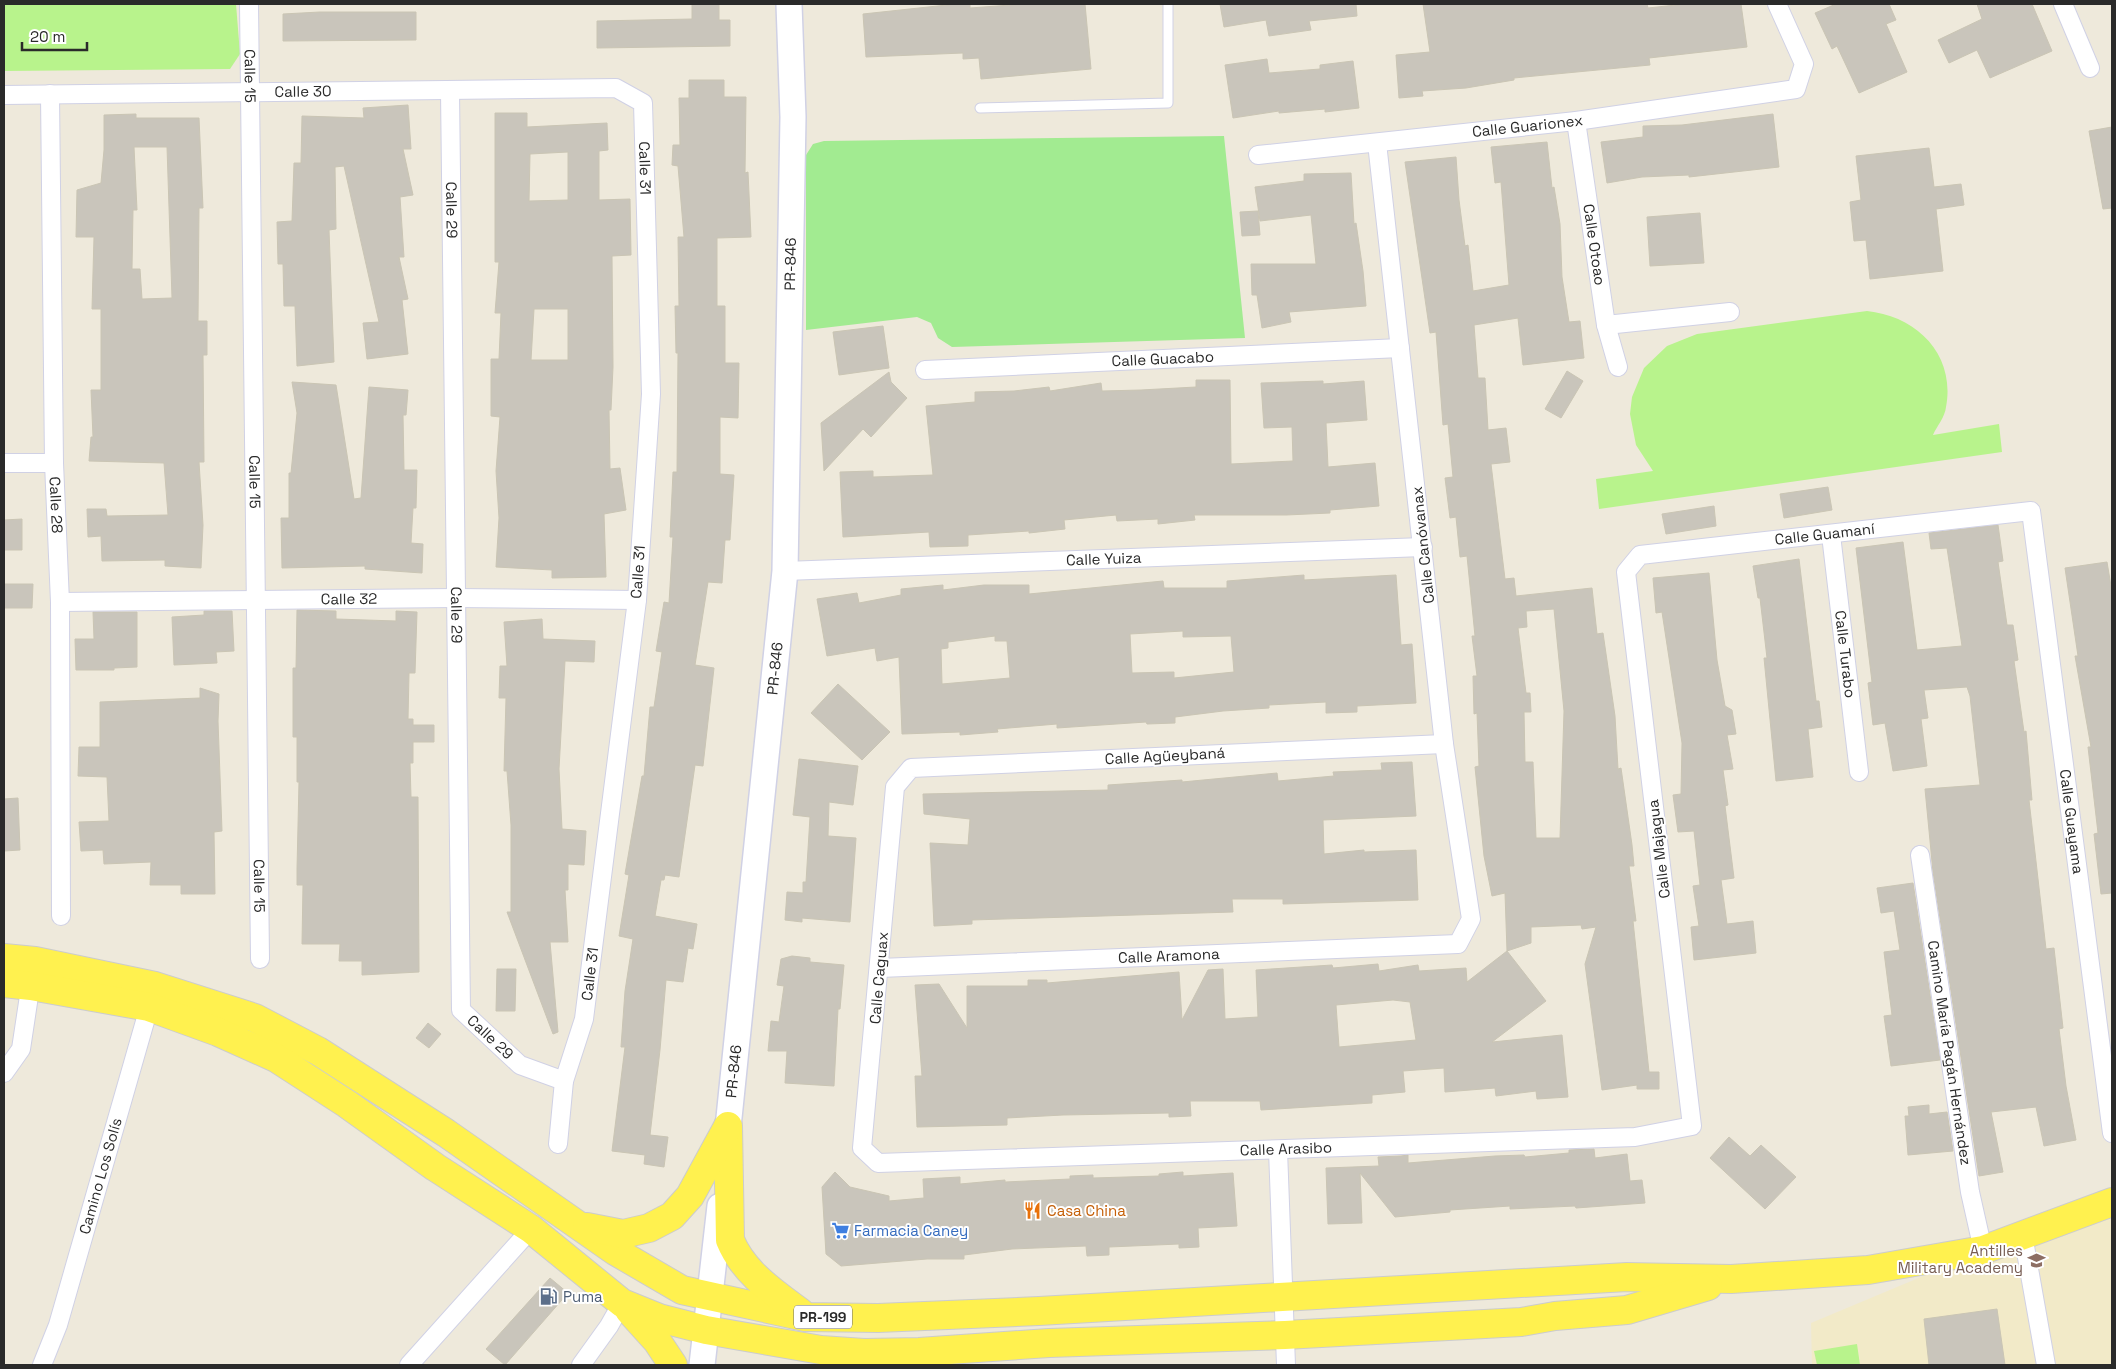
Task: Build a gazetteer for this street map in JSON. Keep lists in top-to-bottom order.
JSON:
{
  "streets": {
    "main road": ["PR-199"],
    "street": [
      "Calle 15",
      "Calle 30",
      "Calle Guarionex",
      "Calle 31",
      "Calle 29",
      "Calle Otoao",
      "PR-846",
      "Calle Guacabo",
      "Calle 28",
      "Calle Guamaní",
      "Calle Canóvanax",
      "Calle Yuiza",
      "Calle 32",
      "Calle Turabo",
      "Calle Agüeybaná",
      "Calle Guayama",
      "Calle Majagua",
      "Calle Aramona",
      "Calle Caguax",
      "Camino María Pagán Hernández",
      "Calle Arasibo",
      "Camino Los Solís"
    ]
  },
  "crossings": [
    ["Calle 15", "Calle 30"],
    ["Calle 15", "Calle 32"],
    ["Calle 30", "Calle 31"],
    ["Calle 30", "Calle 29"],
    ["Calle 30", "Calle 28"],
    ["Calle Guarionex", "Calle Otoao"],
    ["Calle Guarionex", "Calle Canóvanax"],
    ["Calle 31", "Calle 29"],
    ["Calle 31", "Calle 32"],
    ["Calle 29", "Calle 32"],
    ["PR-846", "Calle Yuiza"],
    ["PR-846", "PR-199"],
    ["Calle Guacabo", "Calle Canóvanax"],
    ["Calle 28", "Calle 32"],
    ["Calle Guamaní", "Calle Turabo"],
    ["Calle Guamaní", "Calle Guayama"],
    ["Calle Guamaní", "Calle Majagua"],
    ["Calle Canóvanax", "Calle Yuiza"],
    ["Calle Canóvanax", "Calle Agüeybaná"],
    ["Calle Canóvanax", "Calle Aramona"],
    ["Calle Agüeybaná", "Calle Caguax"],
    ["Calle Majagua", "Calle Arasibo"],
    ["Calle Aramona", "Calle Caguax"],
    ["Calle Caguax", "Calle Arasibo"],
    ["Camino María Pagán Hernández", "PR-199"],
    ["Camino Los Solís", "PR-199"]
  ],
  "places": {
    "restaurant": ["Casa China"],
    "supermarket": ["Farmacia Caney"],
    "school or university": ["Antilles Military Academy"],
    "fuel station": ["Puma"]
  },
  "scale_bar": "20 m"
}
